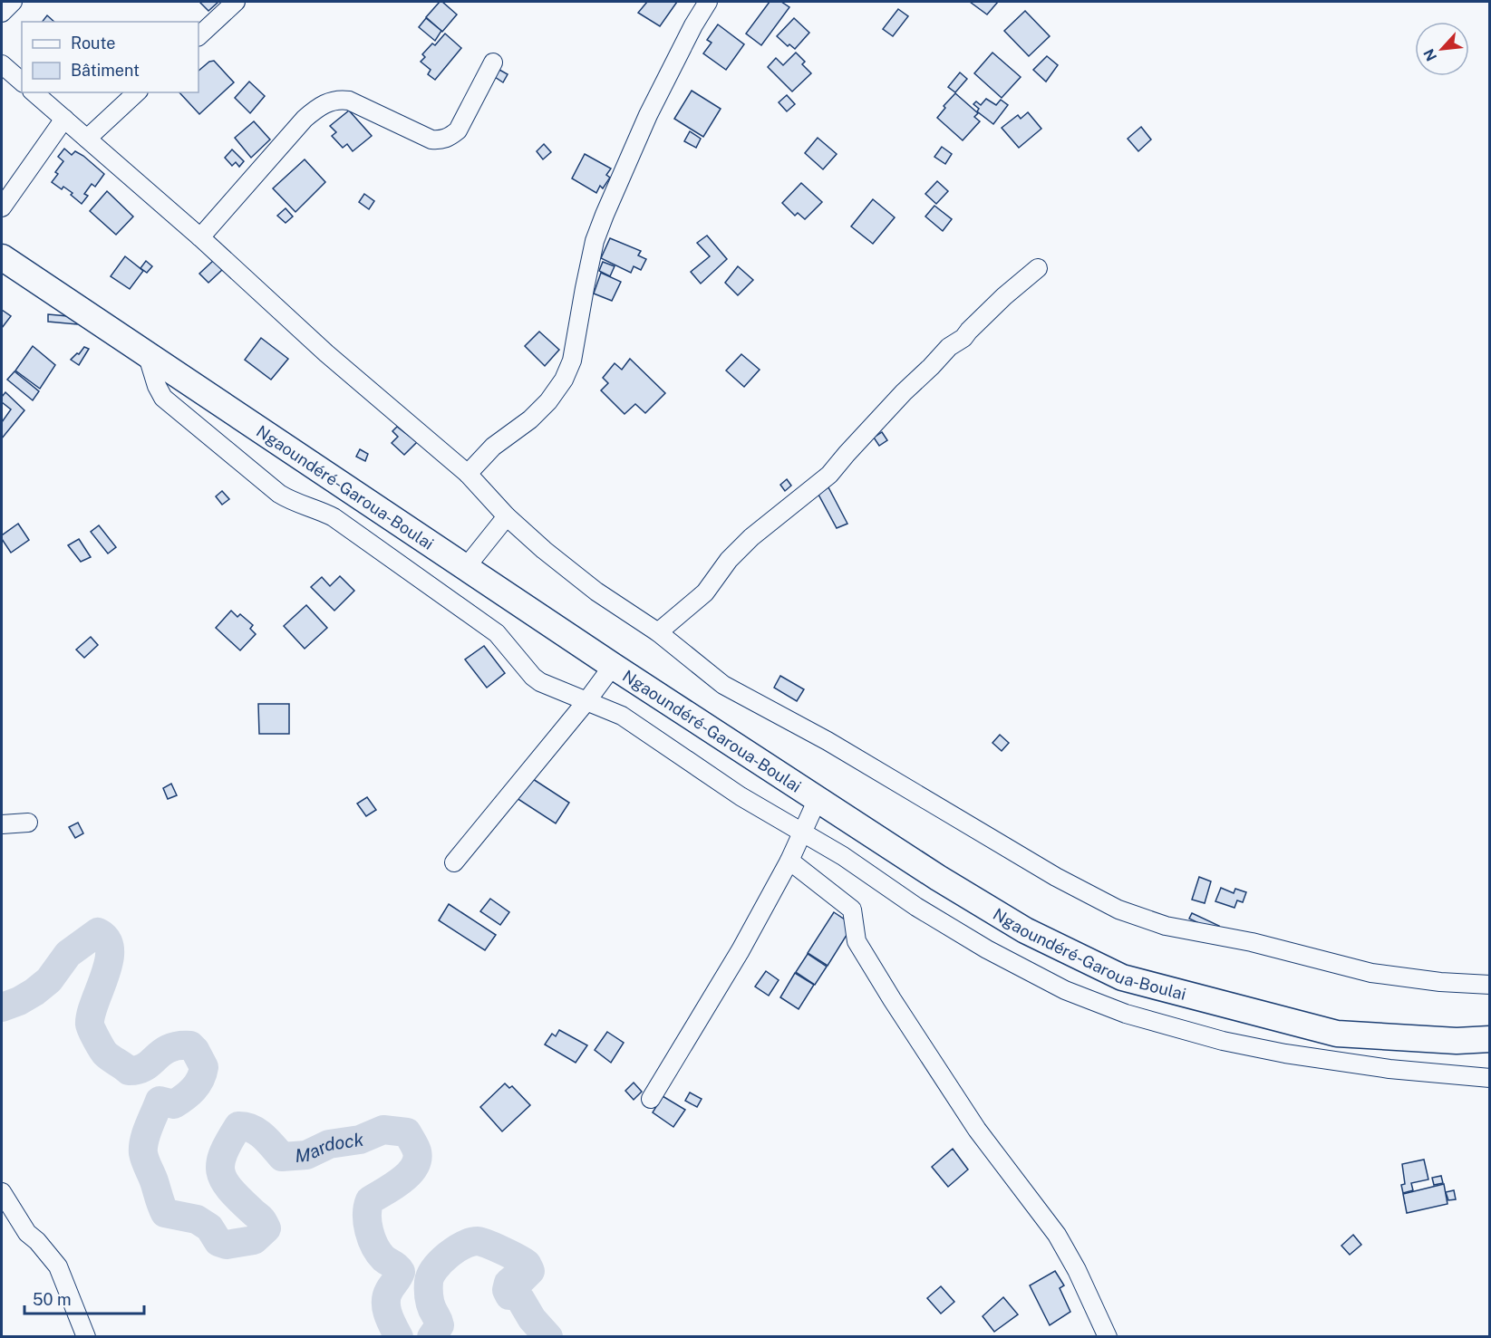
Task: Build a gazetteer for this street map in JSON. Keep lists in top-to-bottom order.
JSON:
{
  "streets": {
    "highway": ["Ngaoundéré-Garoua-Boulai"]
  },
  "water": ["Mardock"],
  "legend": ["Route", "Bâtiment"],
  "scale_bar": "50 m",
  "north": "bottom left"
}
